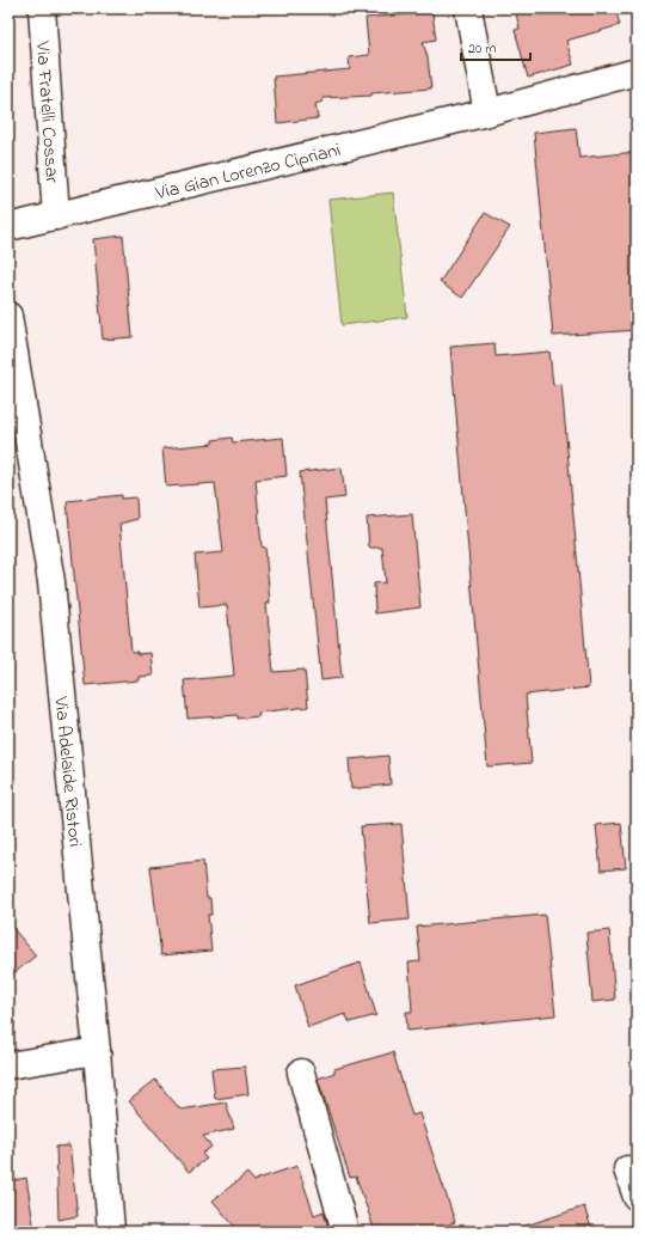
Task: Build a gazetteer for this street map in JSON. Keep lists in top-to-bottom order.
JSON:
{
  "streets": {
    "street": ["Via Fratelli Cossar", "Via Gian Lorenzo Cipriani", "Via Adelaide Ristori"]
  },
  "crossings": [
    ["Via Fratelli Cossar", "Via Gian Lorenzo Cipriani"]
  ],
  "scale_bar": "20 m"
}
